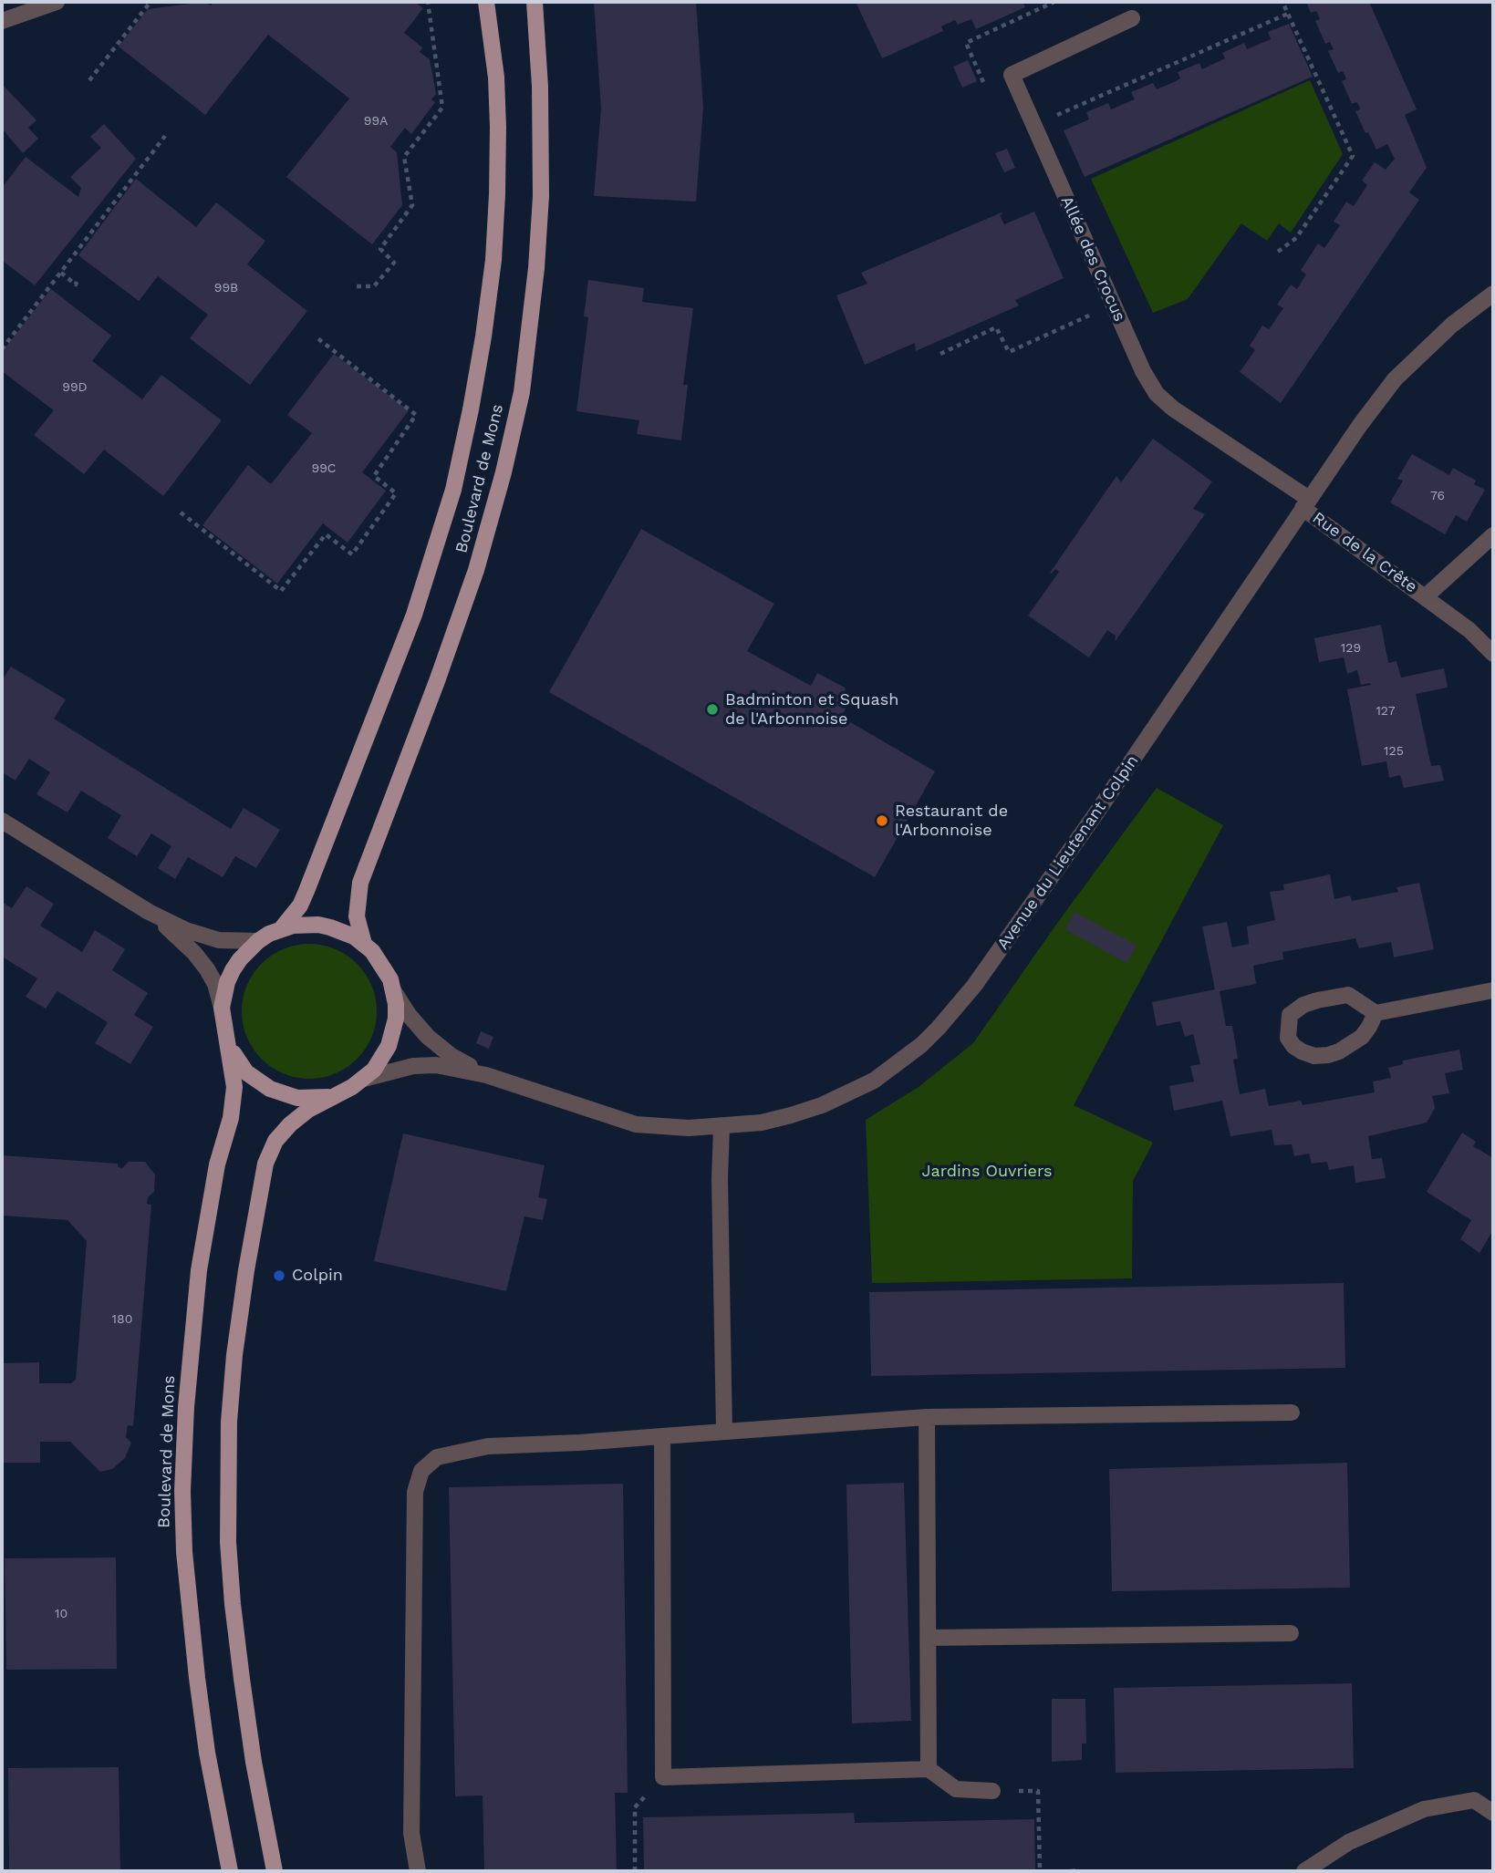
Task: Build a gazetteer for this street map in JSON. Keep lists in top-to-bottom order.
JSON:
{
  "streets": {
    "main road": ["Boulevard de Mons"],
    "street": ["Allée des Crocus", "Rue de la Crête", "Avenue du Lieutenant Colpin"]
  },
  "crossings": [
    ["Allée des Crocus", "Rue de la Crête"],
    ["Allée des Crocus", "Avenue du Lieutenant Colpin"],
    ["Boulevard de Mons", "Avenue du Lieutenant Colpin"],
    ["Rue de la Crête", "Avenue du Lieutenant Colpin"]
  ],
  "parks": ["Jardins Ouvriers"],
  "places": ["Badminton et Squash de l'Arbonnoise", "Restaurant de l'Arbonnoise", "Colpin"],
  "house_numbers": [
    "99A",
    "99B",
    "99D",
    "99C",
    "76",
    "129",
    "127",
    "125",
    "180",
    "10"
  ]
}
